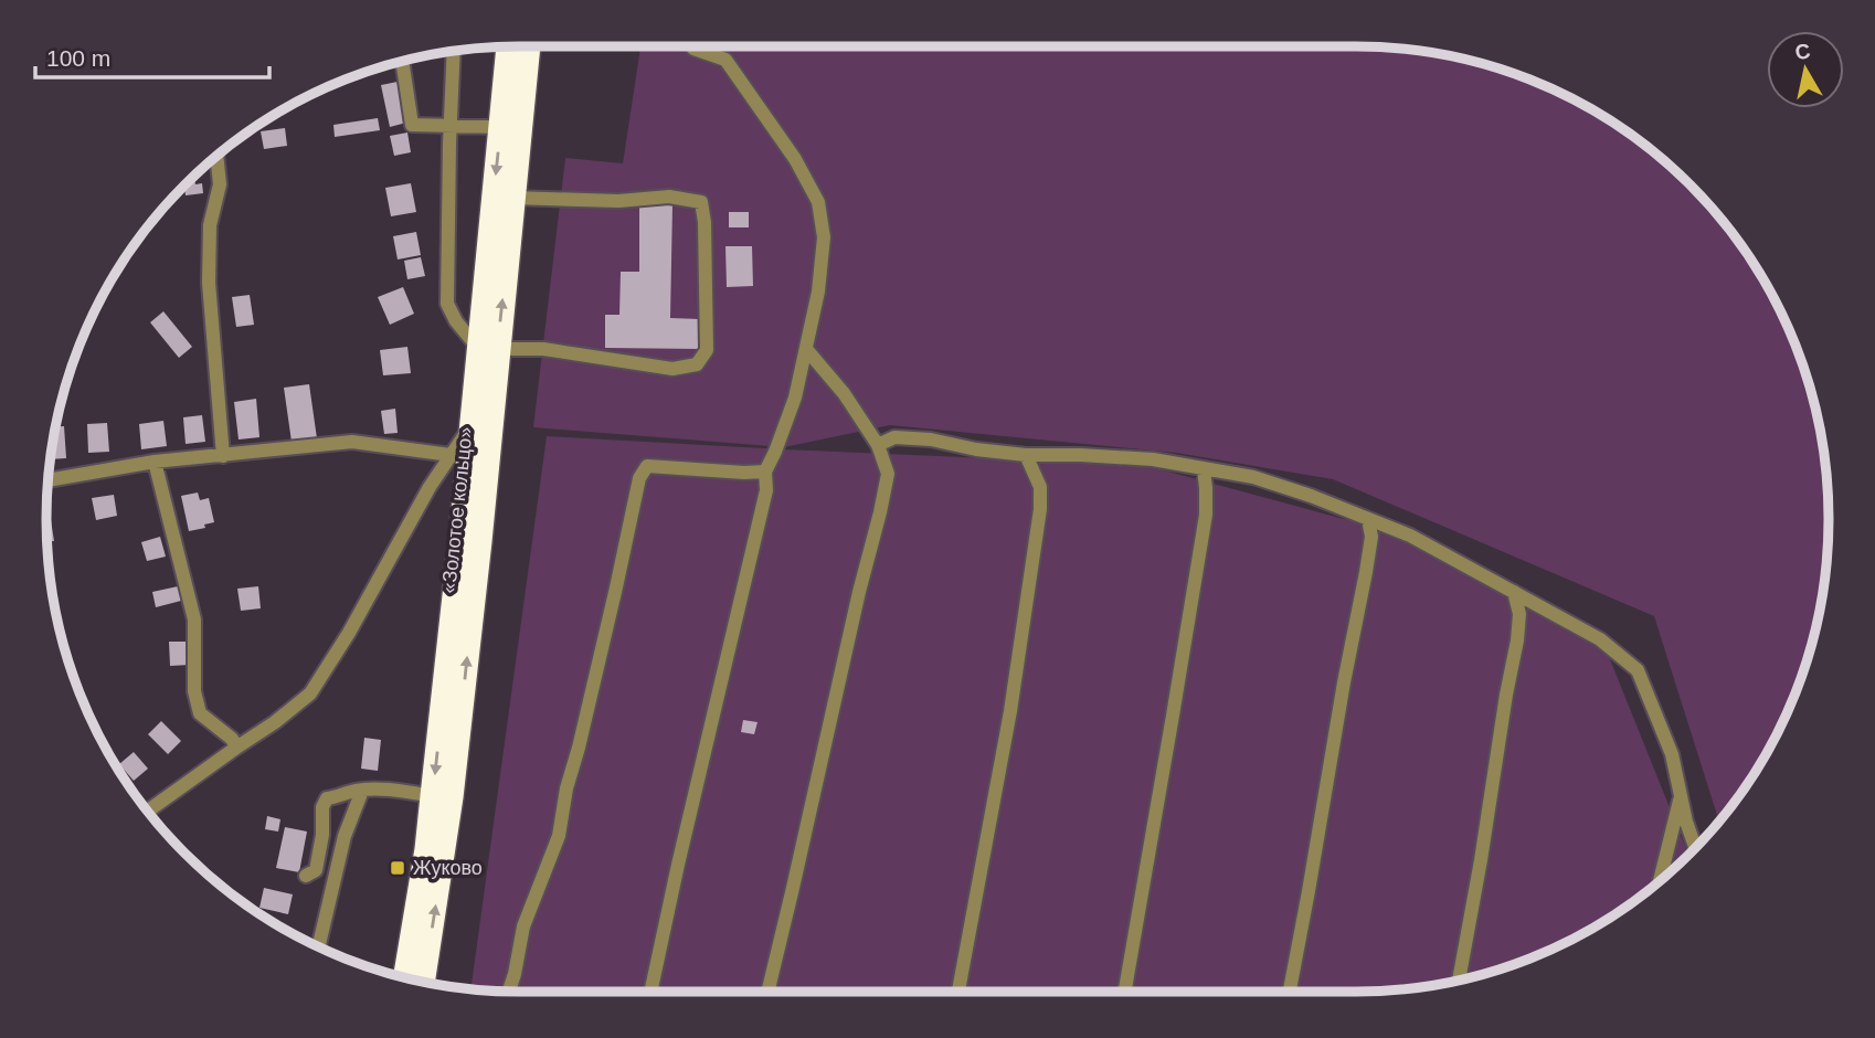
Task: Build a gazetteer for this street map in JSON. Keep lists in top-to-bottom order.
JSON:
{
  "streets": {
    "highway": ["«Золотое кольцо»"]
  },
  "places": {
    "transit": ["Жуково"]
  },
  "scale_bar": "100 m",
  "north": "top"
}
